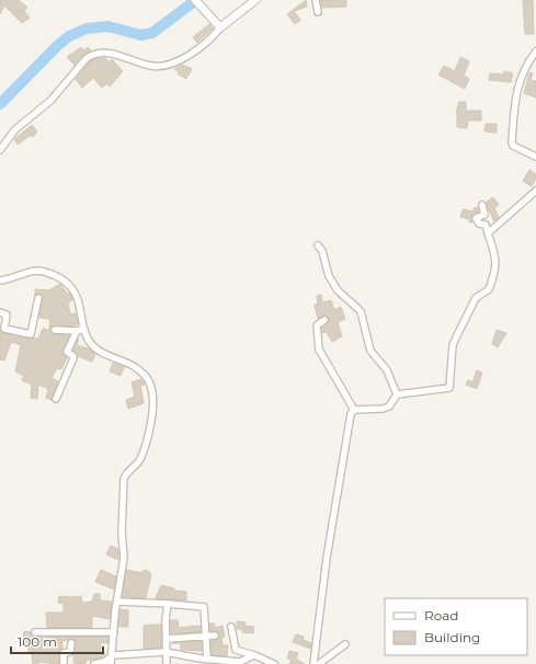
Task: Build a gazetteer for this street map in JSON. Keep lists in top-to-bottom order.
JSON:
{
  "legend": ["Road", "Building"],
  "scale_bar": "100 m"
}
